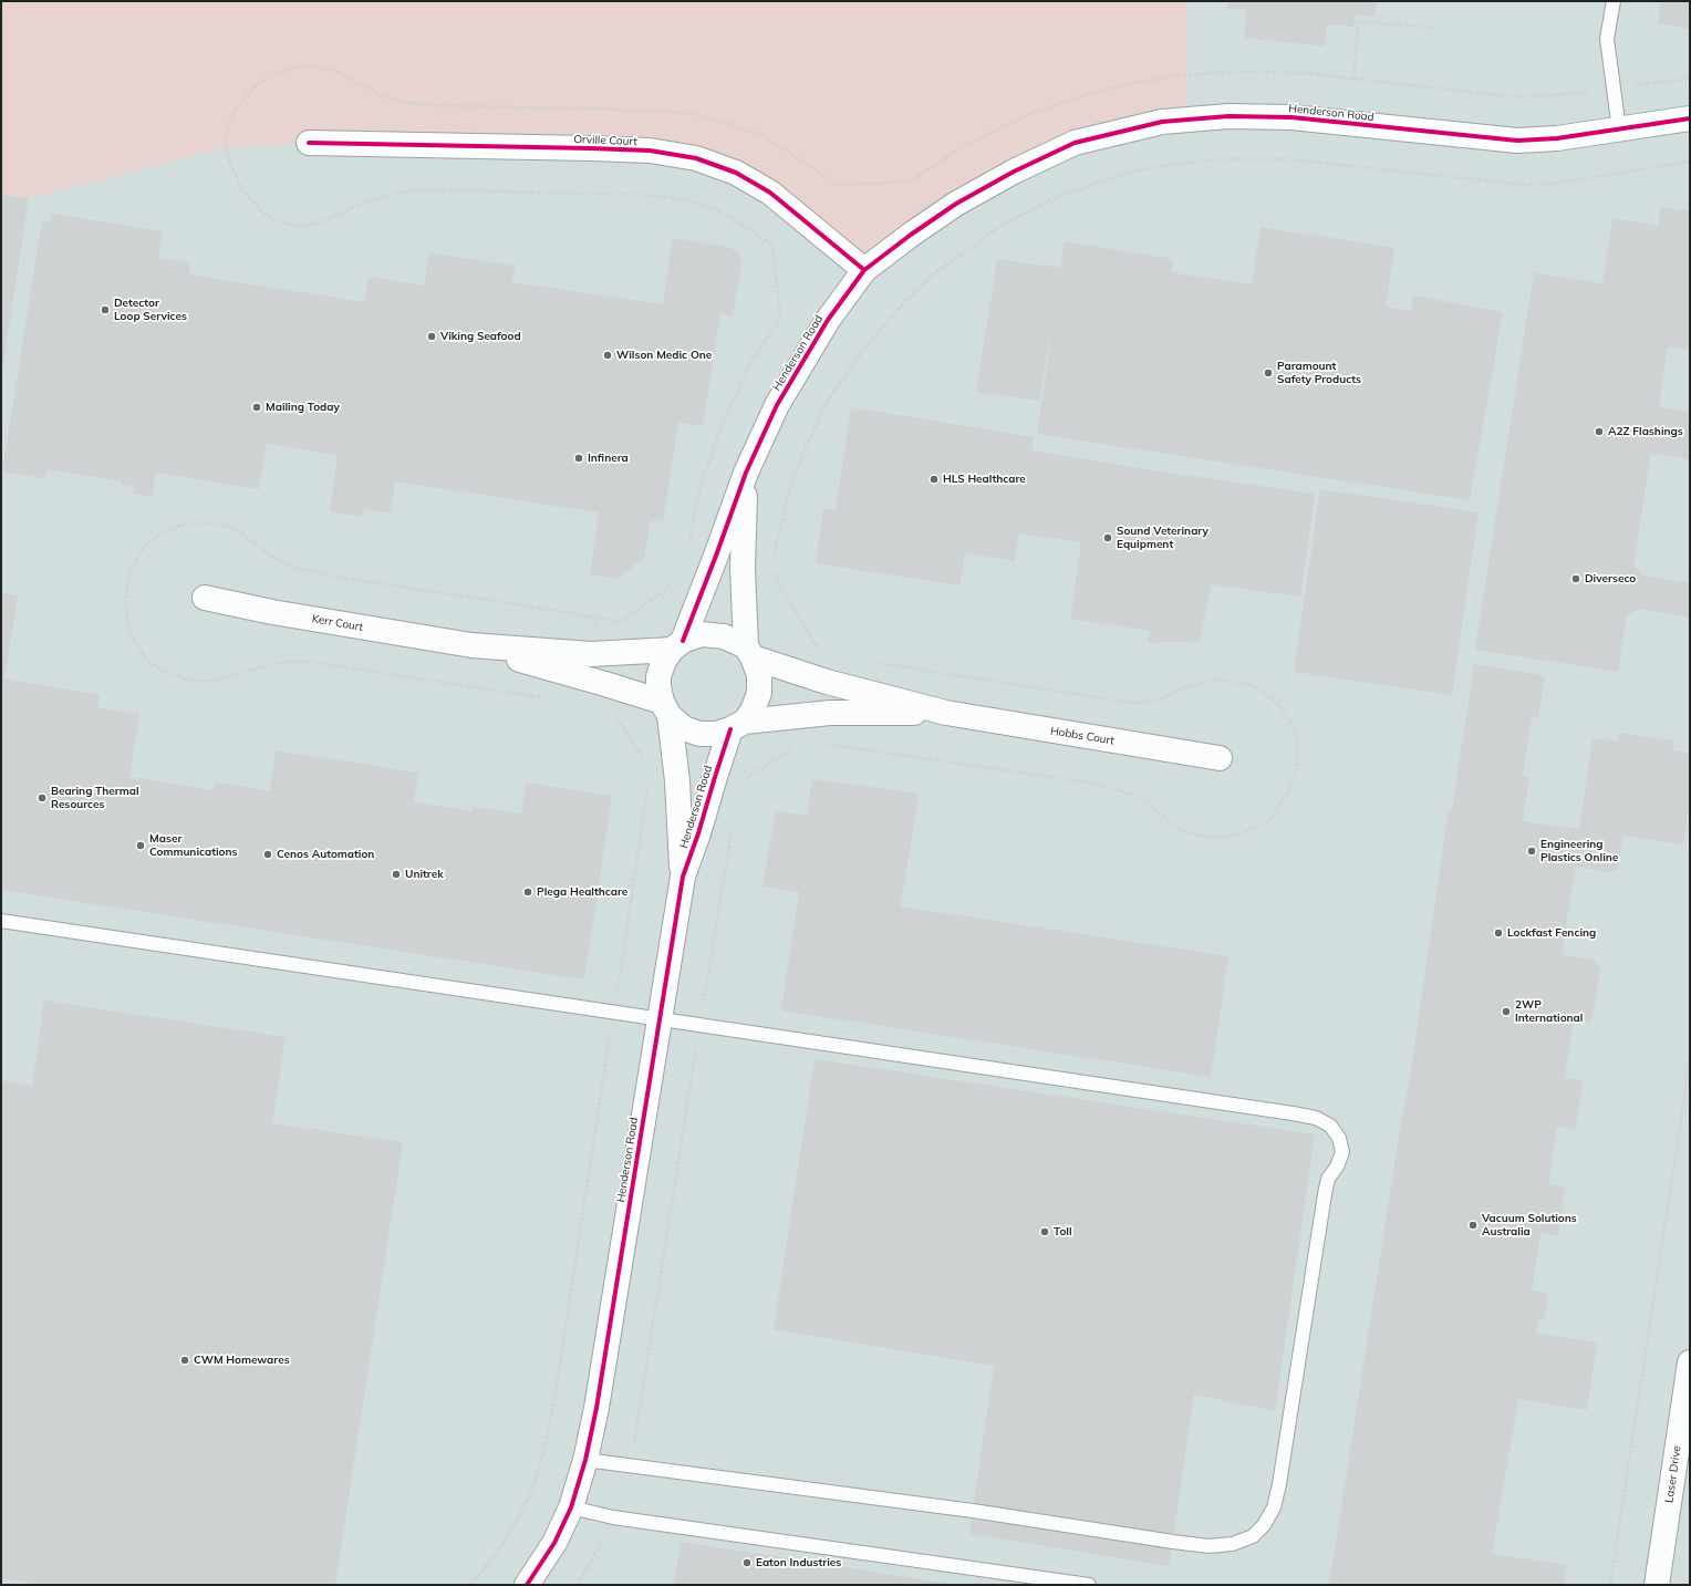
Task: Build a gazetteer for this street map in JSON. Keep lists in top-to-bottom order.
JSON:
{
  "streets": {
    "street": [
      "Henderson Road",
      "Orville Court",
      "Kerr Court",
      "Hobbs Court",
      "Laser Drive"
    ]
  },
  "crossings": [
    ["Henderson Road", "Orville Court"],
    ["Henderson Road", "Kerr Court"],
    ["Henderson Road", "Hobbs Court"],
    ["Kerr Court", "Hobbs Court"]
  ],
  "places": [
    "Detector Loop Services",
    "Viking Seafood",
    "Wilson Medic One",
    "Paramount Safety Products",
    "Mailing Today",
    "A2Z Flashings",
    "Infinera",
    "HLS Healthcare",
    "Sound Veterinary Equipment",
    "Diverseco",
    "Bearing Thermal Resources",
    "Maser Communications",
    "Engineering Plastics Online",
    "Cenos Automation",
    "Unitrek",
    "Plega Healthcare",
    "Lockfast Fencing",
    "2WP International",
    "Vacuum Solutions Australia",
    "Toll",
    "CWM Homewares",
    "Eaton Industries"
  ]
}
